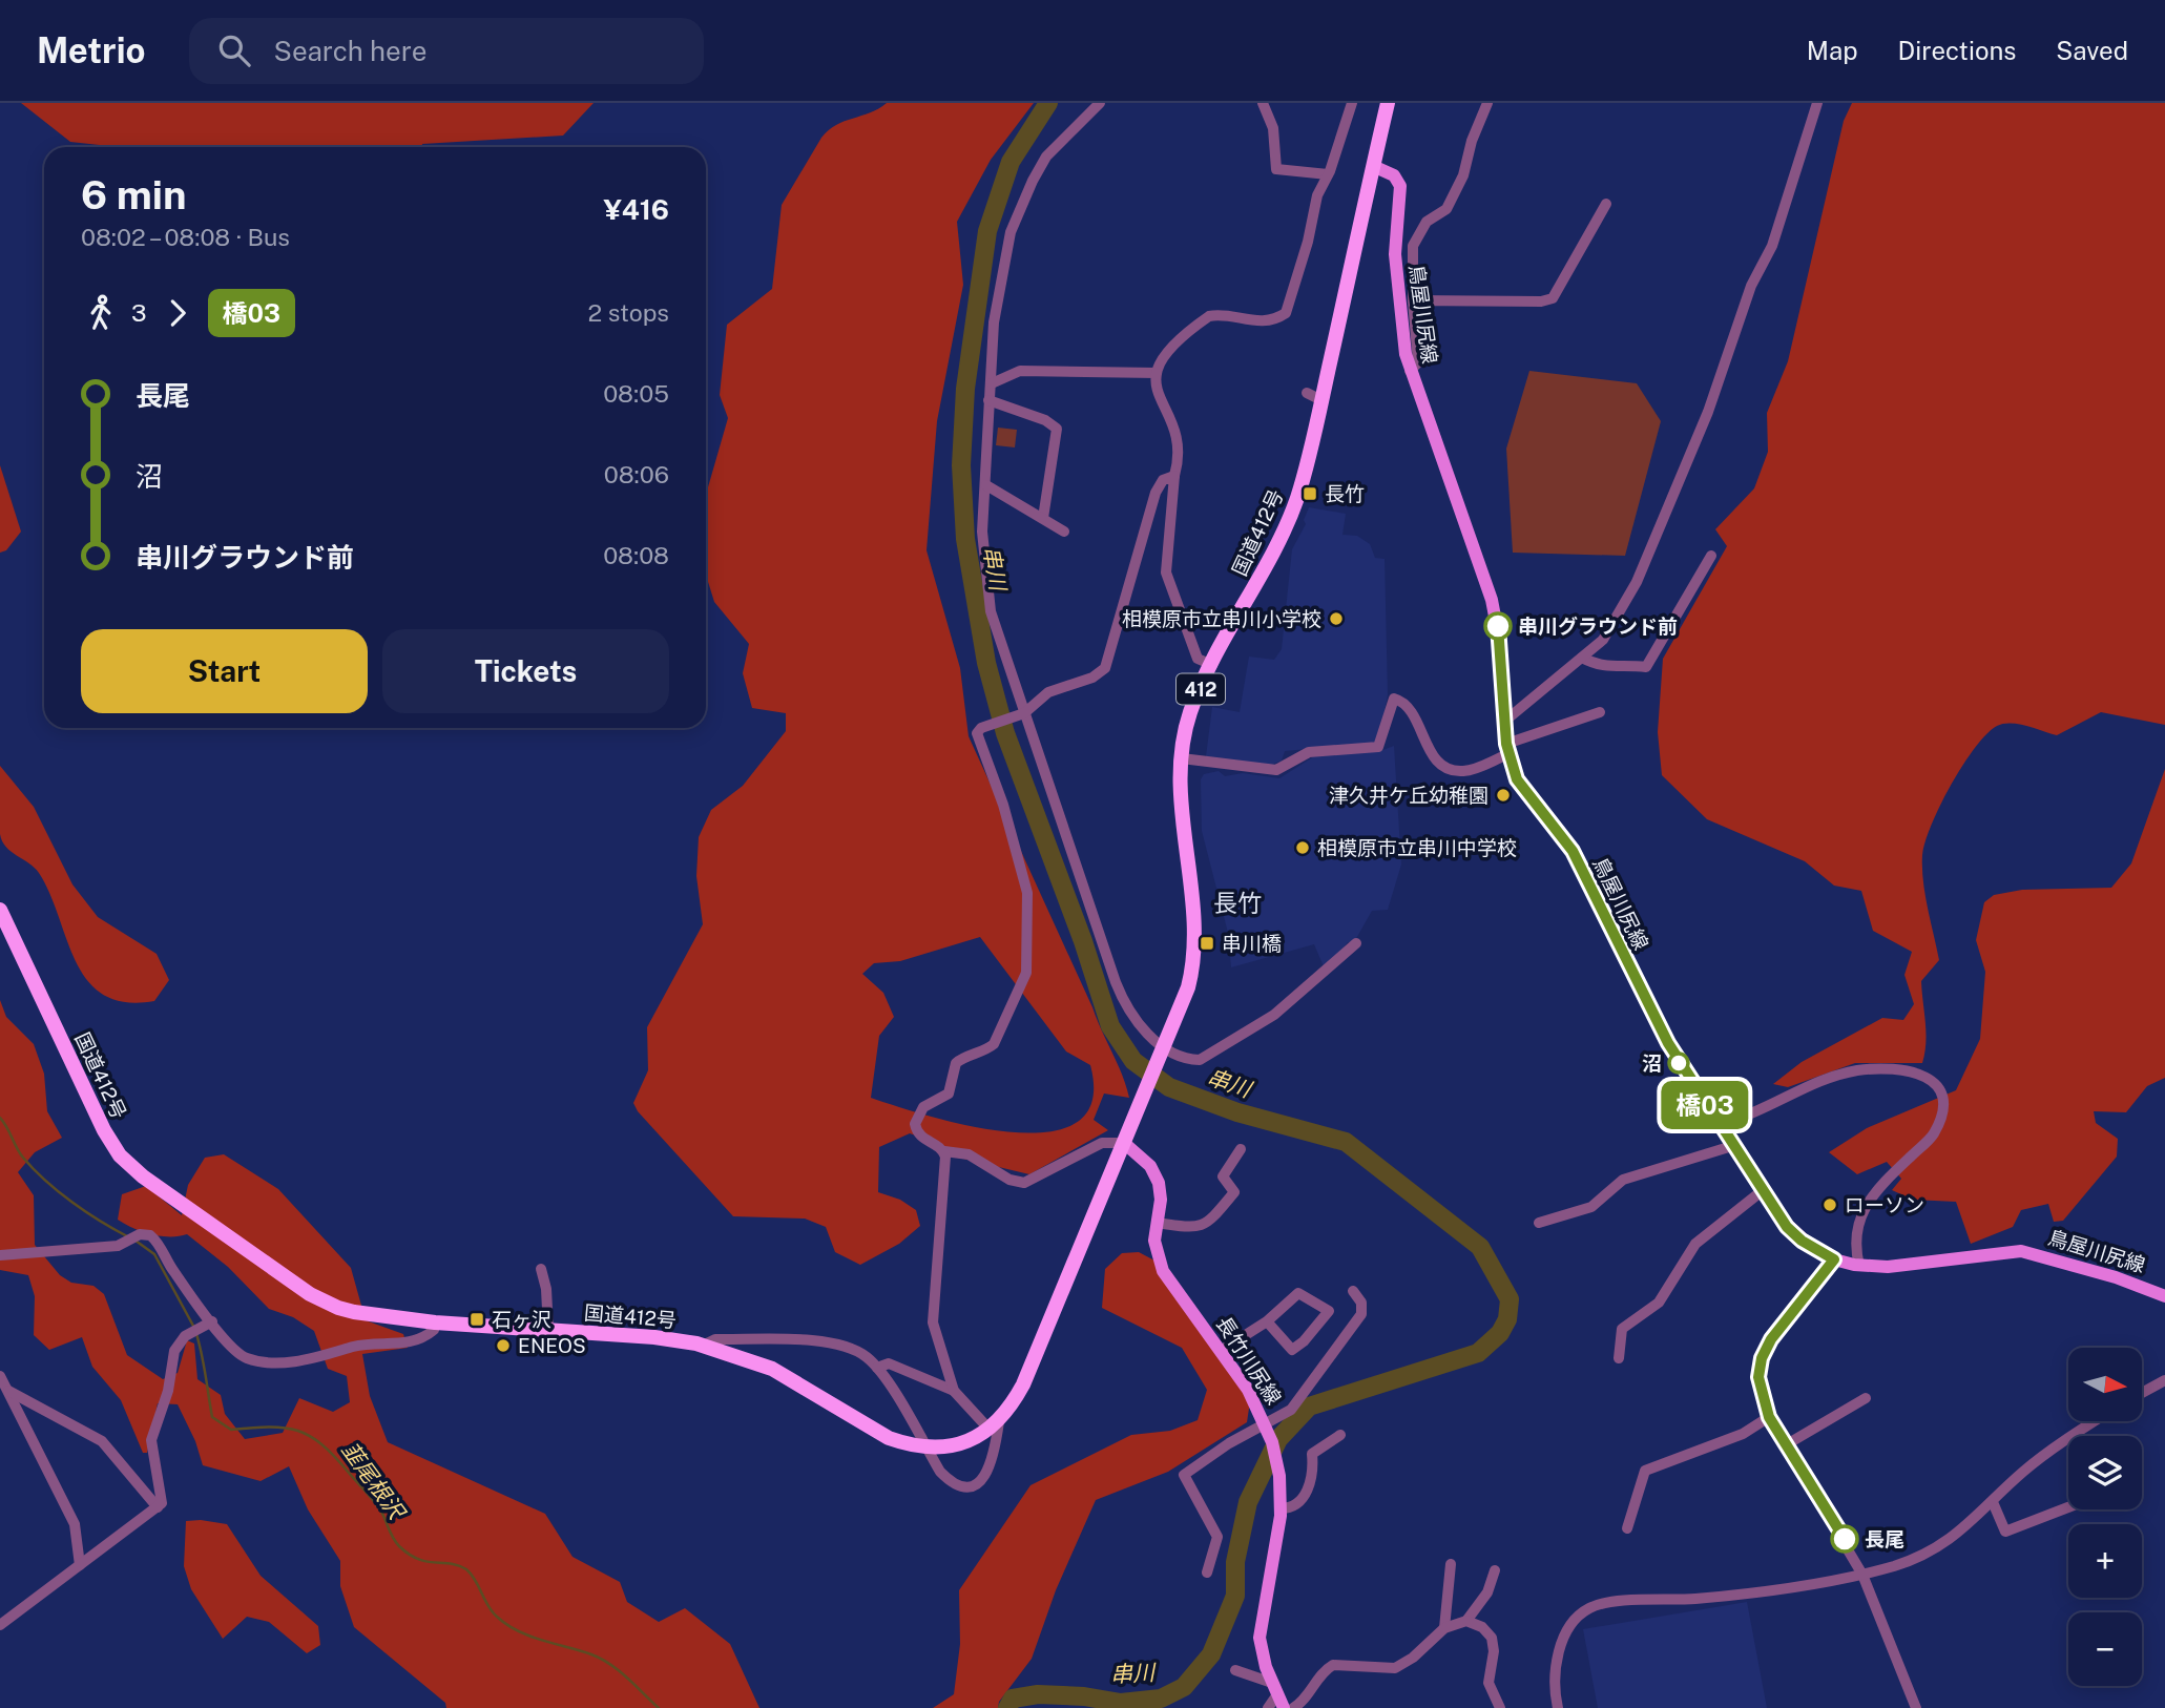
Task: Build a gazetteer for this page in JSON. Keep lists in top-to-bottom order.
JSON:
{
  "streets": {
    "highway": ["国道412号", "412"],
    "main road": ["鳥屋川尻線", "長竹川尻線"]
  },
  "crossings": [
    ["鳥屋川尻線", "国道412号"],
    ["国道412号", "412"],
    ["412", "長竹川尻線"]
  ],
  "districts": ["長竹"],
  "water": ["串川", "韮尾根沢"],
  "places": {
    "transit": ["長竹", "串川橋", "石ヶ沢"],
    "other": [
      "相模原市立串川小学校",
      "串川グラウンド前",
      "津久井ケ丘幼稚園",
      "相模原市立串川中学校",
      "沼",
      "ローソン",
      "ENEOS",
      "長尾"
    ]
  },
  "lines": ["bus line 橋03"],
  "north": "right",
  "page": {
    "header": "Metrio",
    "search": "Search here",
    "nav": ["Map", "Directions", "Saved"],
    "on_map": "橋03",
    "heading": ["6 min", "08:02 – 08:08 · Bus", "¥416"],
    "legs": ["3", "橋03", "2 stops"],
    "list": [
      {
        "name": "長尾",
        "value": "08:05"
      },
      {
        "name": "沼",
        "value": "08:06"
      },
      {
        "name": "串川グラウンド前",
        "value": "08:08"
      }
    ],
    "buttons": ["Start", "Tickets"],
    "map_buttons": ["+", "−"]
  }
}
